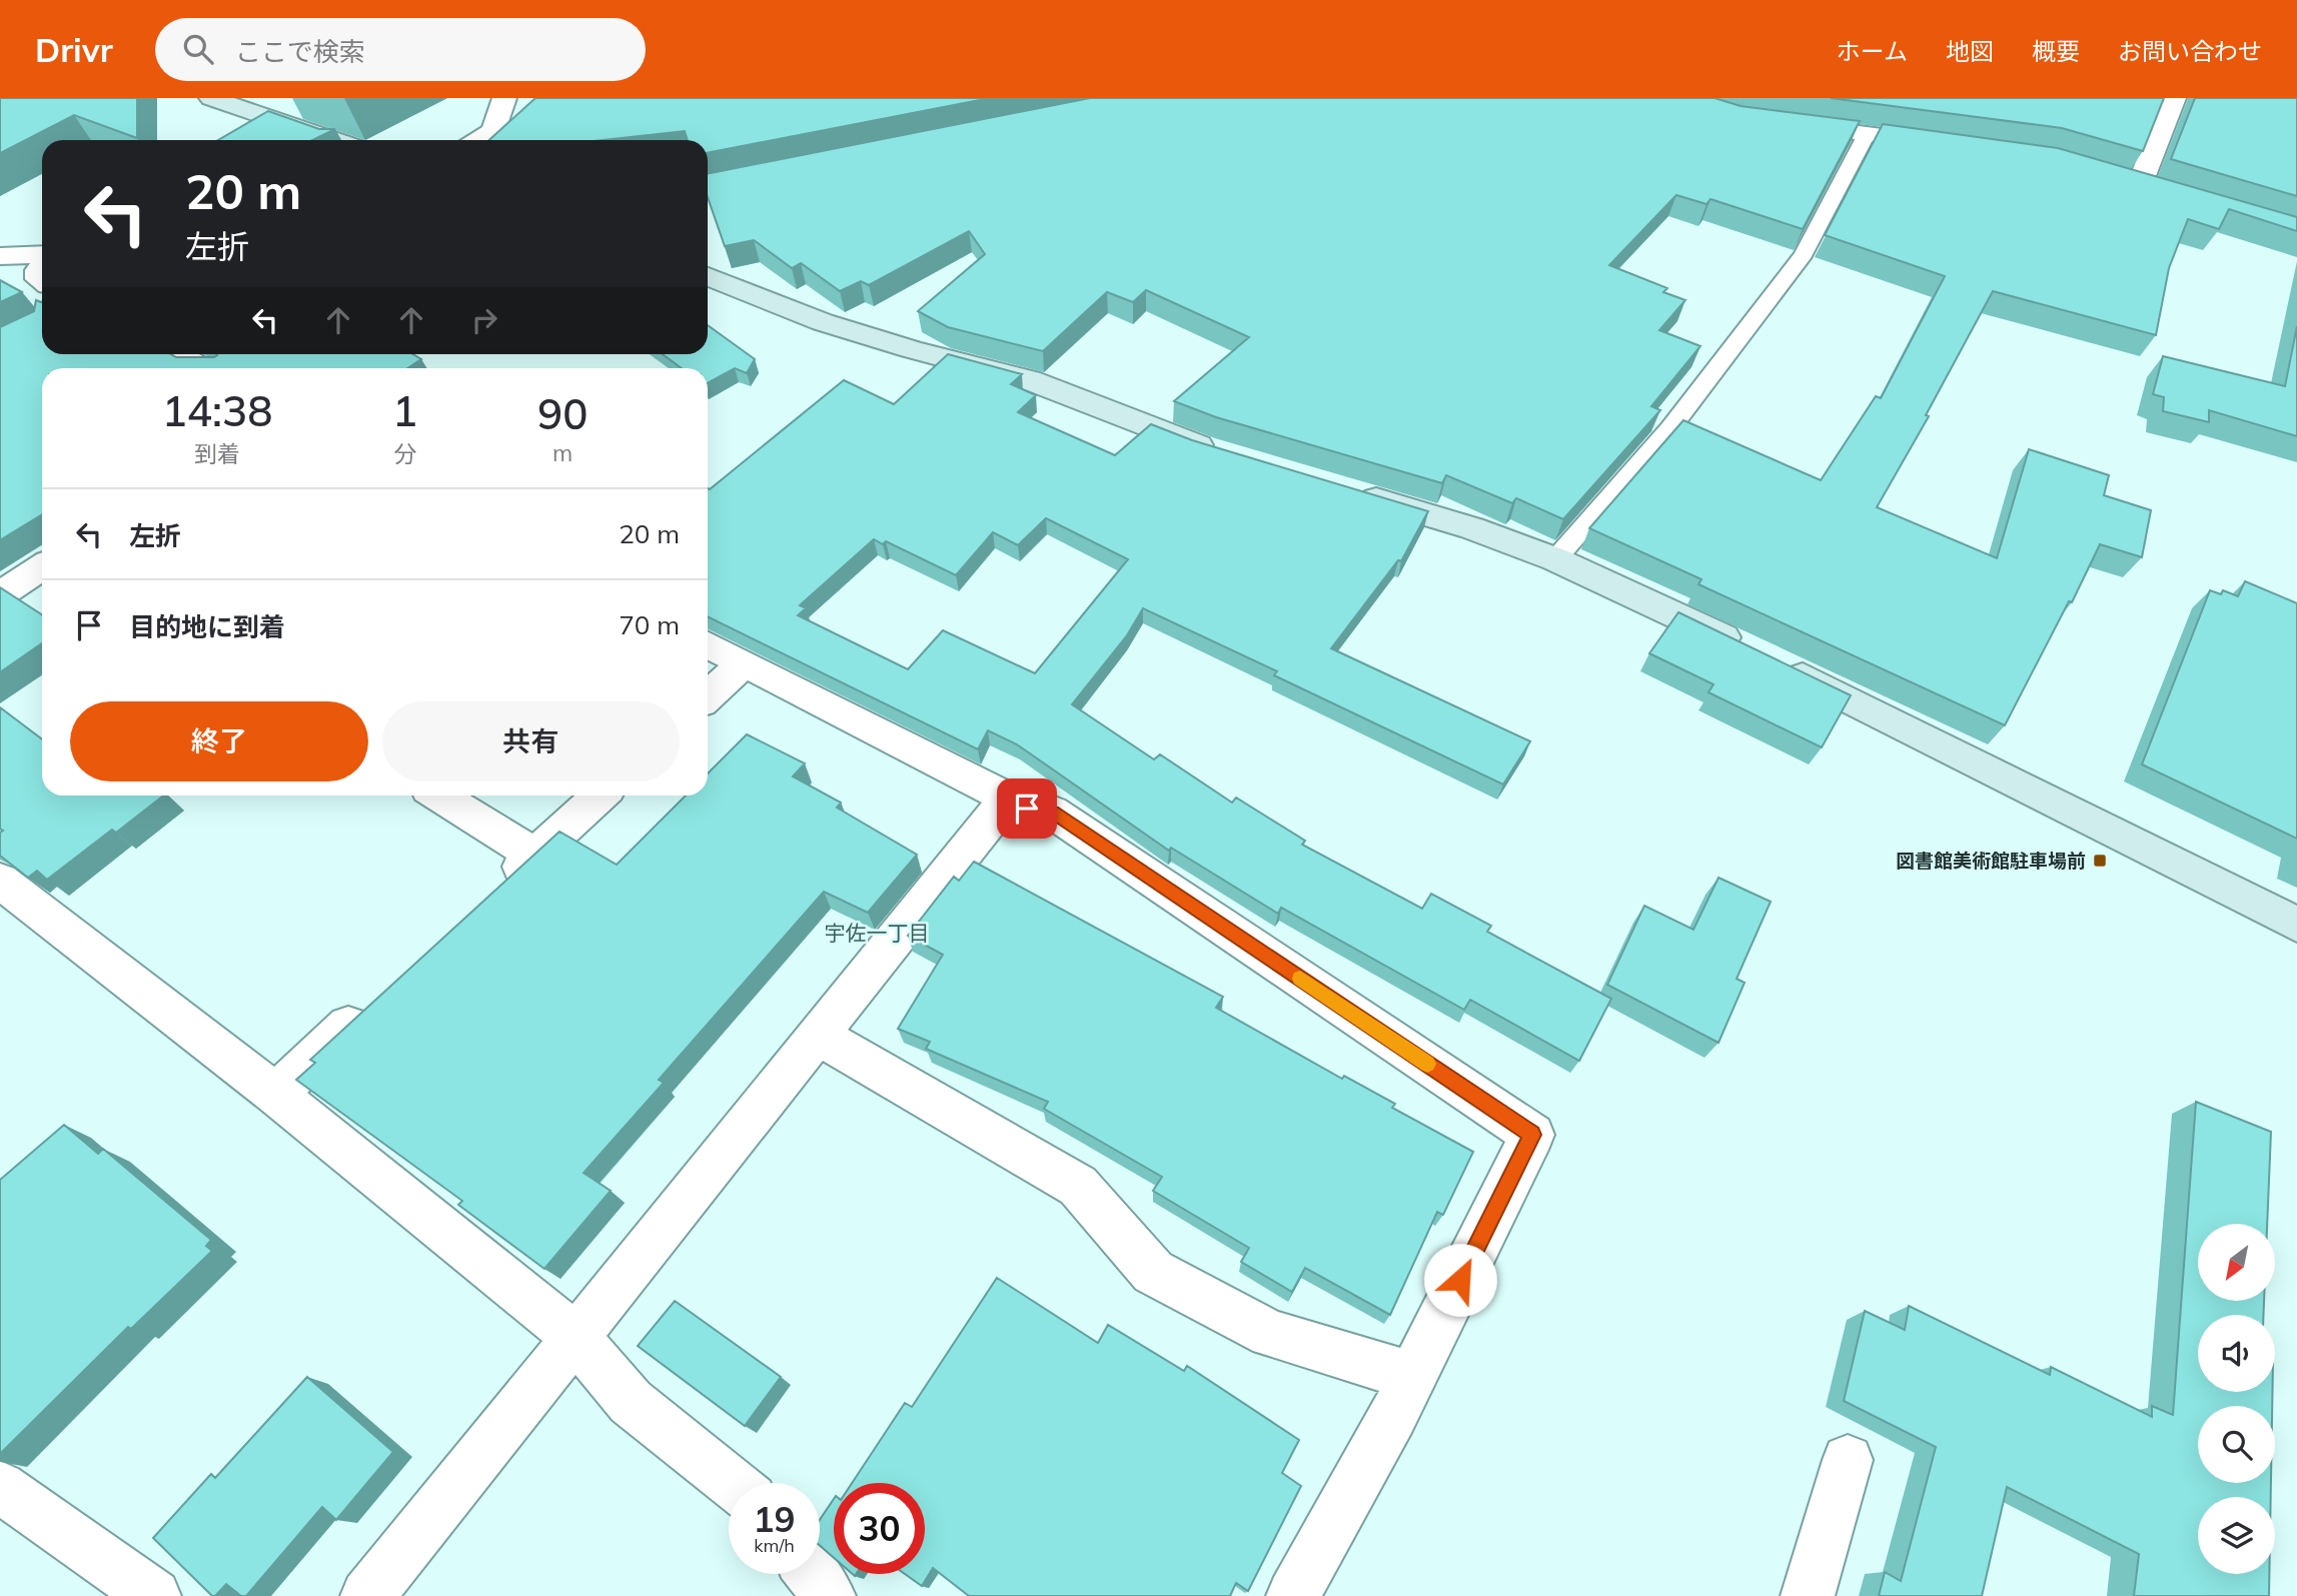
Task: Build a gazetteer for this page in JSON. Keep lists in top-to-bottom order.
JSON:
{
  "districts": ["宇佐一丁目"],
  "places": {
    "transit": ["図書館美術館駐車場前"]
  },
  "north": "bottom left",
  "page": {
    "header": "Drivr",
    "search": "ここで検索",
    "nav": [
      "ホーム",
      "地図",
      "概要",
      "お問い合わせ"
    ],
    "turn": ["20 m", "左折"],
    "eta": [
      "14:38",
      "到着",
      "1",
      "分",
      "90",
      "m"
    ],
    "list": [
      {
        "name": "左折",
        "value": "20 m"
      },
      {
        "name": "目的地に到着",
        "value": "70 m"
      }
    ],
    "buttons": ["終了", "共有"],
    "speed": "19 km/h",
    "limit": "30"
  }
}
